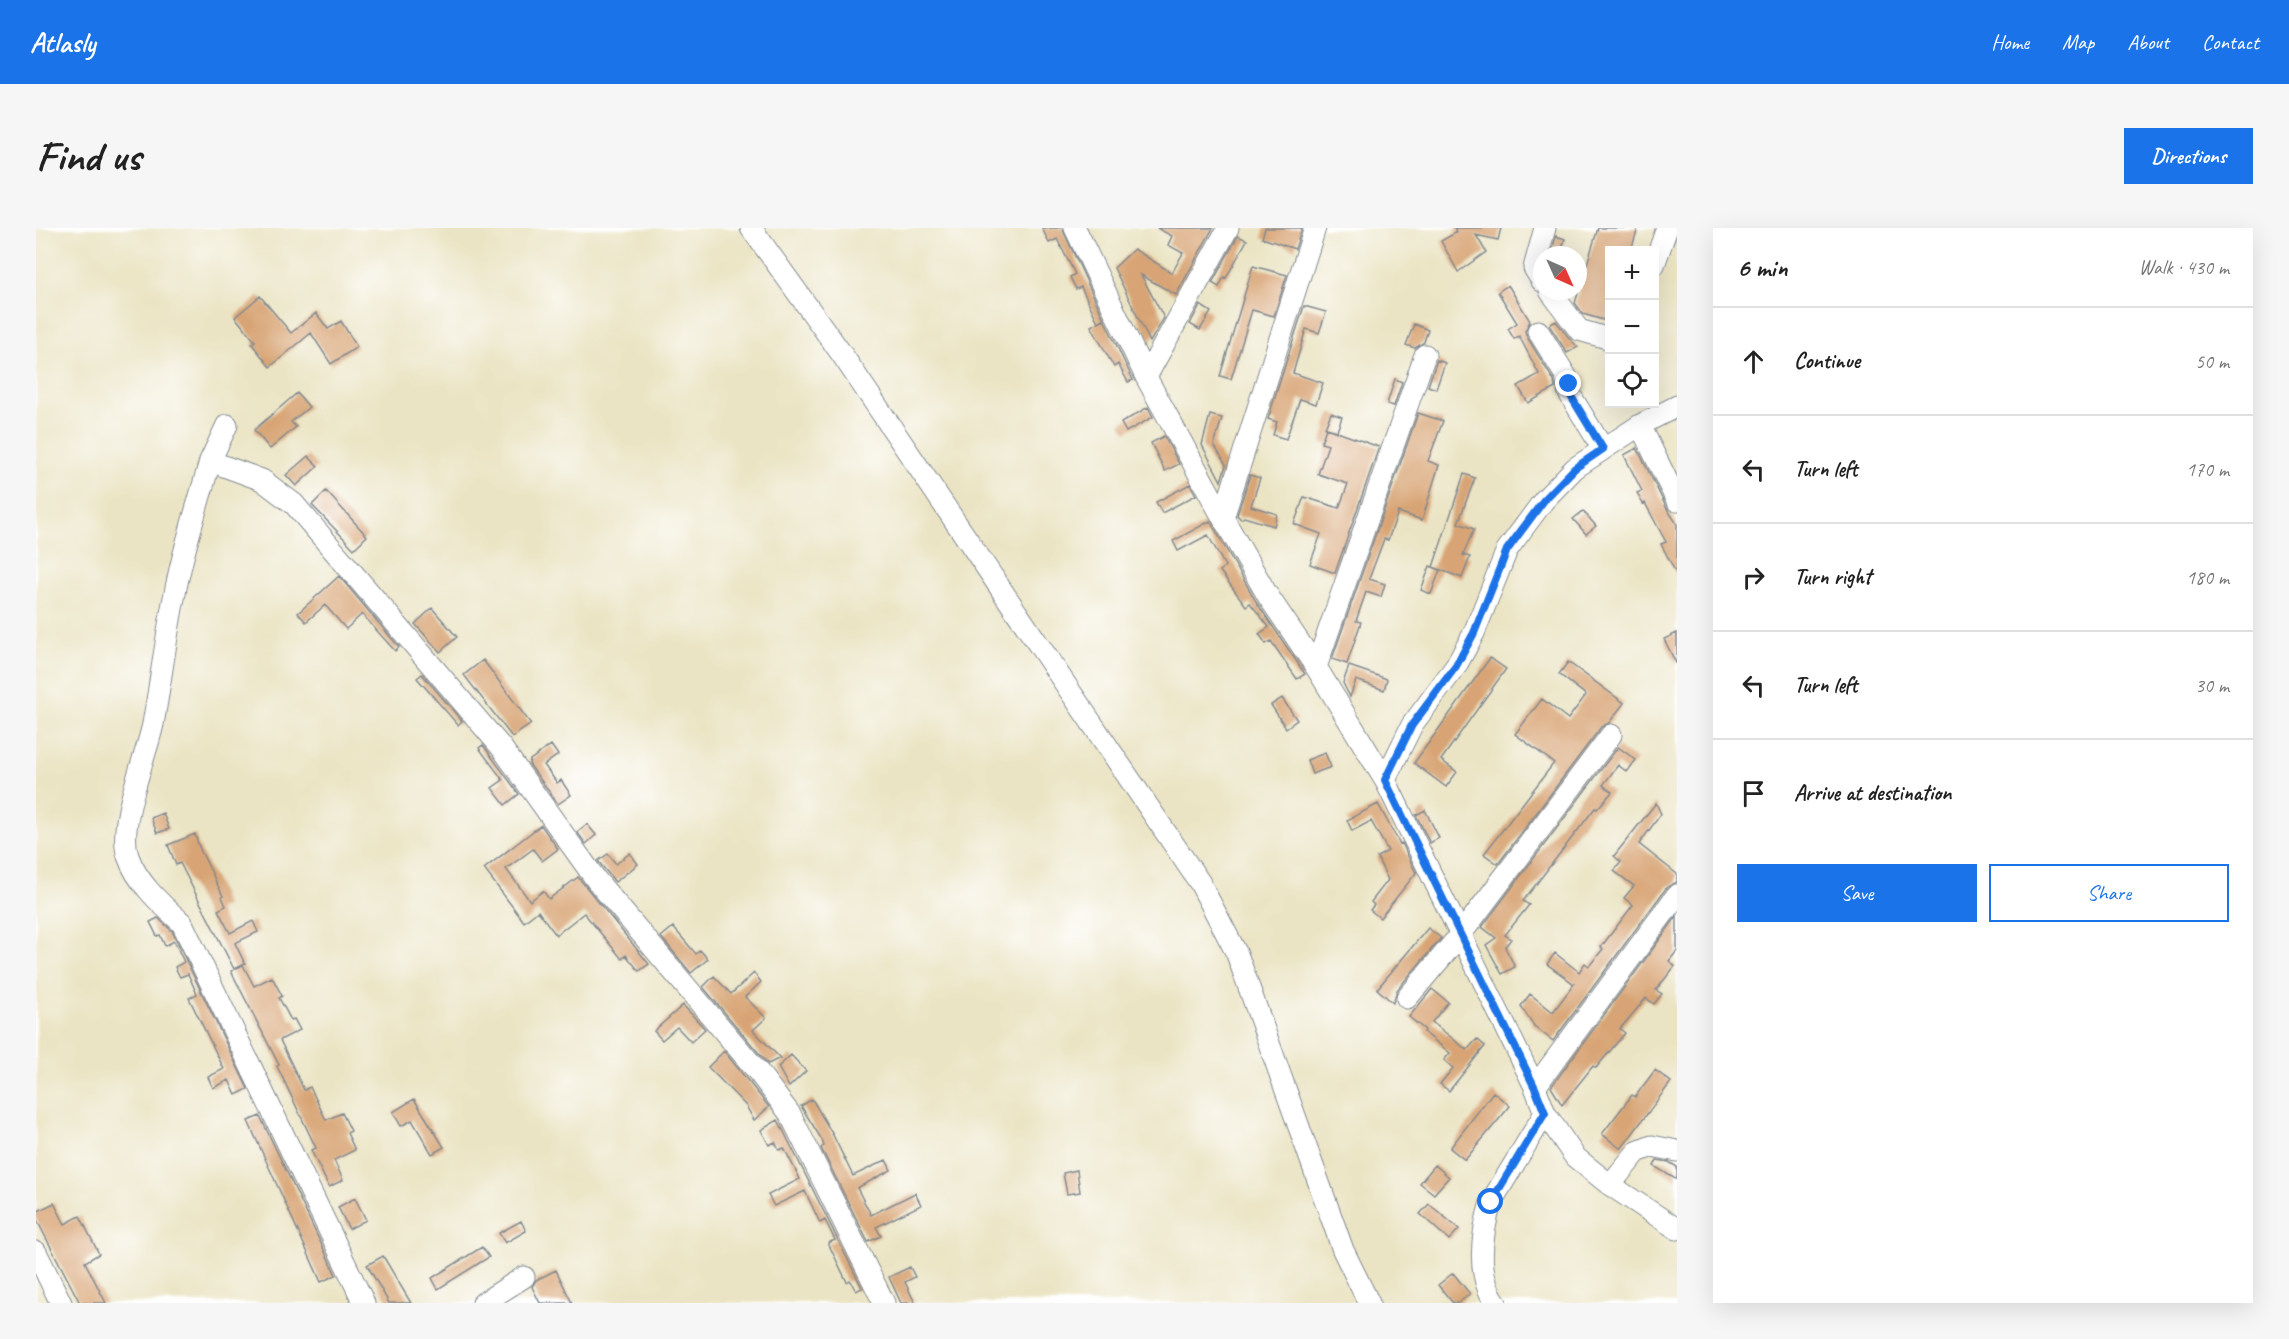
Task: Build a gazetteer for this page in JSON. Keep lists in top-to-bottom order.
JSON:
{
  "north": "bottom right",
  "page": {
    "header": "Atlasly",
    "nav": [
      "Home",
      "Map",
      "About",
      "Contact"
    ],
    "buttons": [
      "Directions",
      ["Save", "Share"]
    ],
    "title": "Find us",
    "heading": ["6 min", "Walk · 430 m"],
    "map_buttons": ["+", "−"],
    "list": [
      ["Continue", "50 m"],
      ["Turn left", "170 m"],
      ["Turn right", "180 m"],
      ["Turn left", "30 m"],
      "Arrive at destination"
    ]
  }
}
